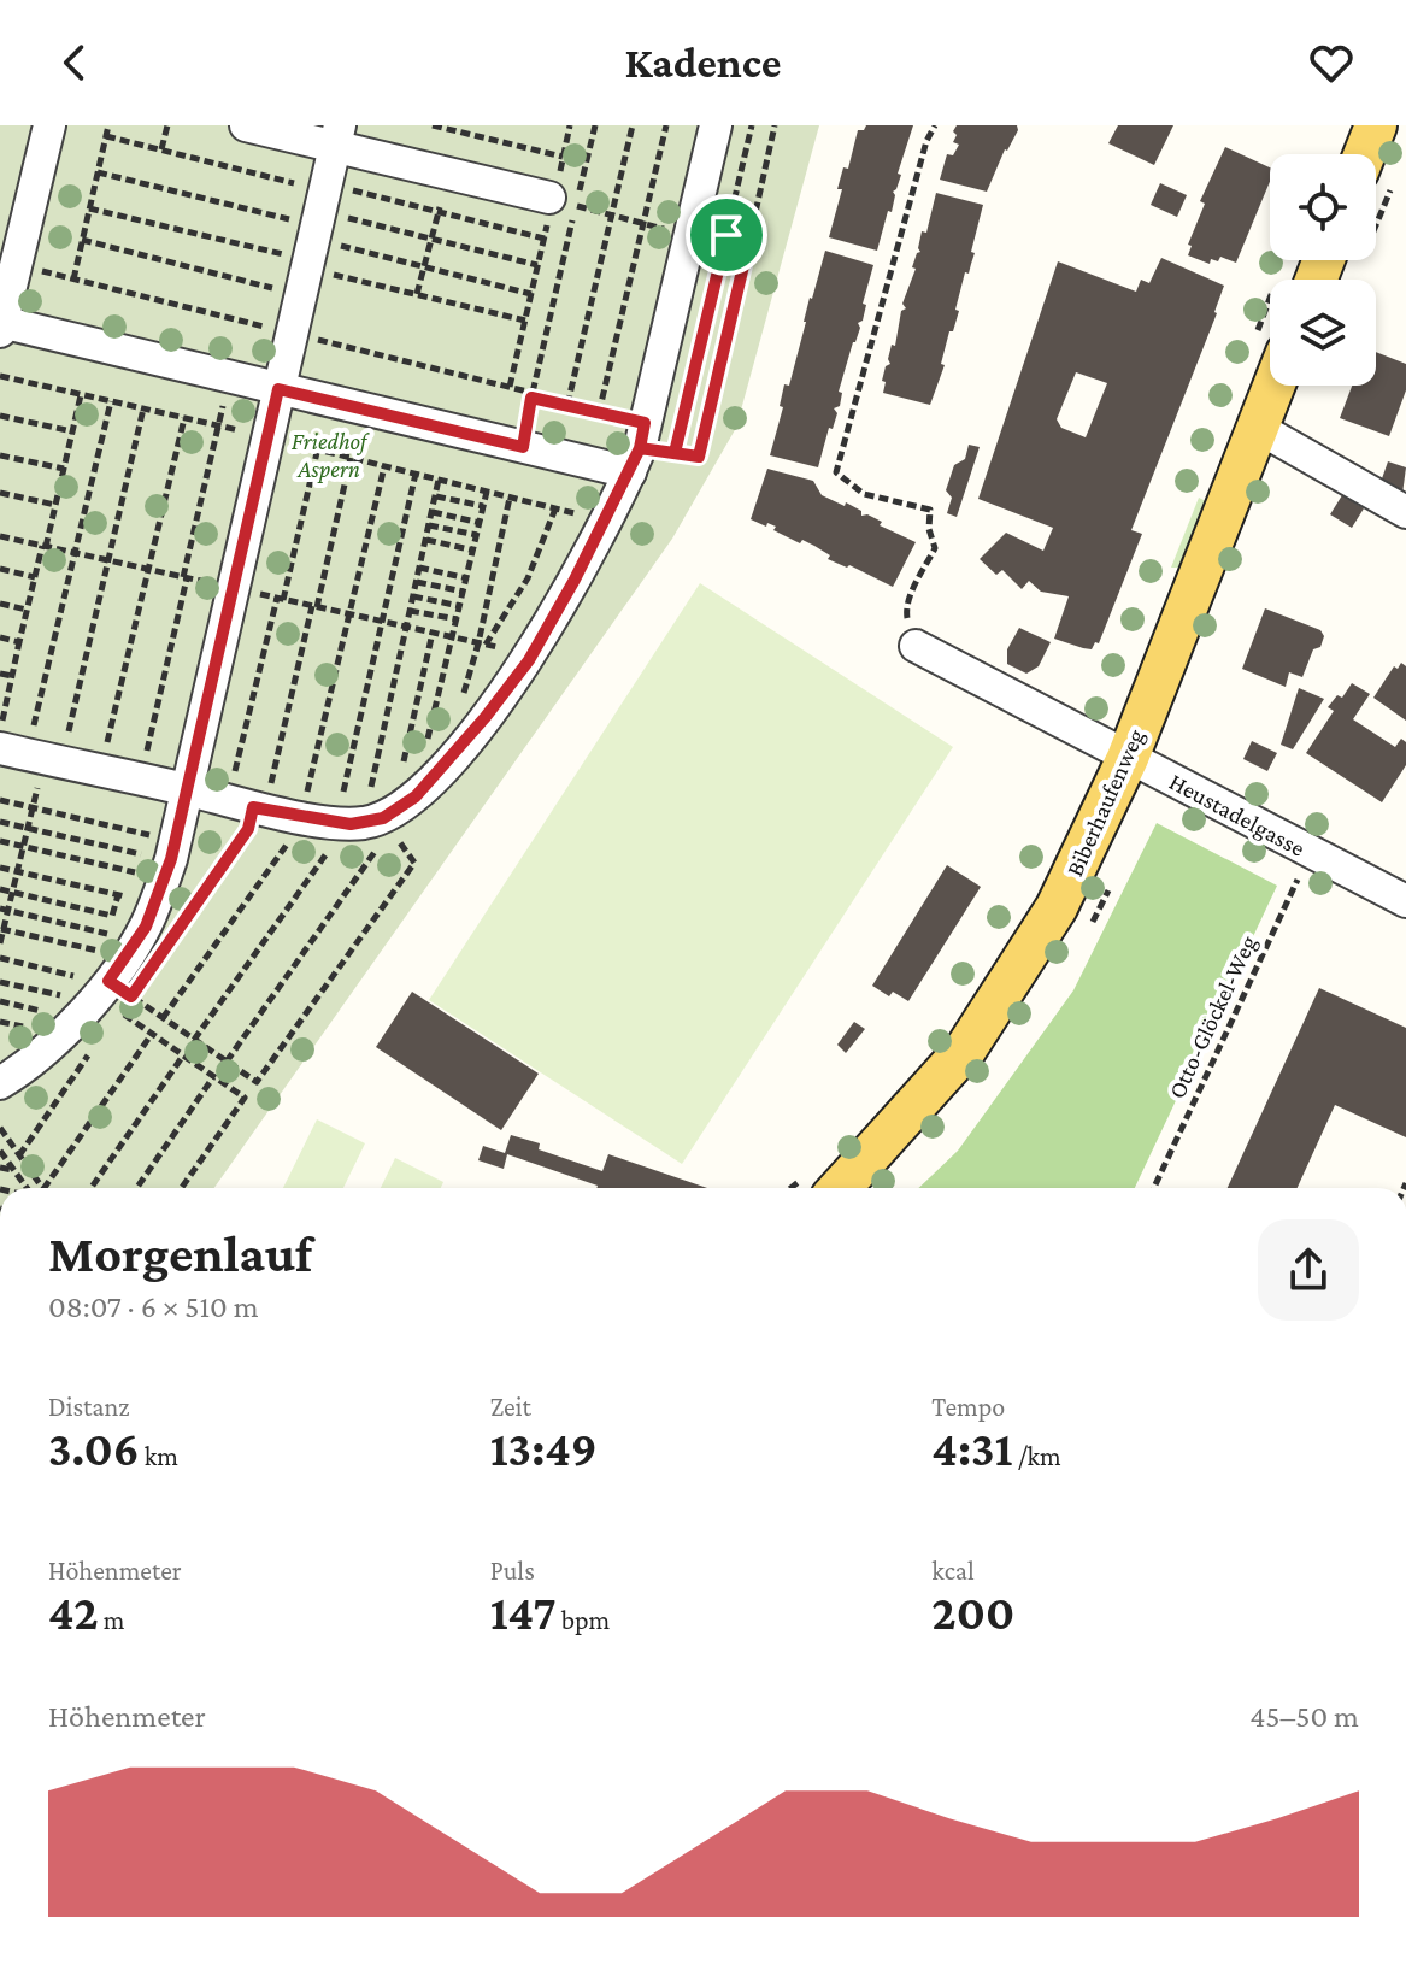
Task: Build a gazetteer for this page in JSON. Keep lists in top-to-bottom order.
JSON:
{
  "streets": {
    "main road": ["Biberhaufenweg"],
    "street": ["Heustadelgasse"],
    "path": ["Otto-Glöckel-Weg"]
  },
  "crossings": [
    ["Biberhaufenweg", "Heustadelgasse"],
    ["Heustadelgasse", "Otto-Glöckel-Weg"]
  ],
  "parks": ["Friedhof Aspern"],
  "page": {
    "header": "Kadence",
    "heading": ["Morgenlauf", "08:07 · 6 × 510 m"],
    "stats": [
      ["Distanz", "3.06 km"],
      ["Zeit", "13:49"],
      ["Tempo", "4:31 /km"],
      ["Höhenmeter", "42 m"],
      ["Puls", "147 bpm"],
      ["kcal", "200"]
    ],
    "chart": ["Höhenmeter", "45–50 m"]
  }
}
